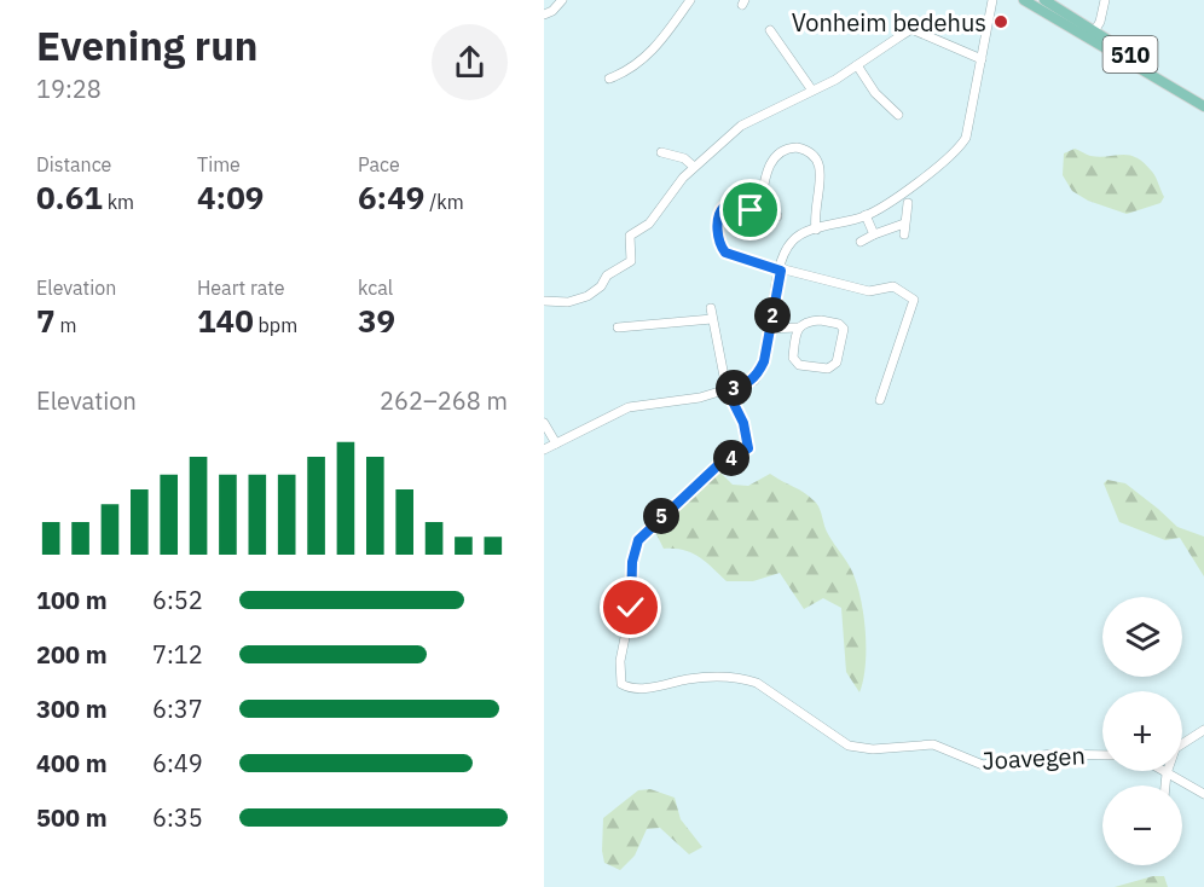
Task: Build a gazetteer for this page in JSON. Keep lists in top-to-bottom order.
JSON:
{
  "streets": {
    "main road": ["510"],
    "street": ["Joavegen"]
  },
  "places": ["Vonheim bedehus"],
  "page": {
    "heading": ["Evening run", "19:28"],
    "stats": [
      ["Distance", "0.61 km"],
      ["Time", "4:09"],
      ["Pace", "6:49 /km"],
      ["Elevation", "7 m"],
      ["Heart rate", "140 bpm"],
      ["kcal", "39"]
    ],
    "pins": [
      "2",
      "3",
      "4",
      "5"
    ],
    "chart": ["Elevation", "262–268 m"],
    "list": [
      {
        "name": "100 m",
        "note": "6:52"
      },
      {
        "name": "200 m",
        "note": "7:12"
      },
      {
        "name": "300 m",
        "note": "6:37"
      },
      {
        "name": "400 m",
        "note": "6:49"
      },
      {
        "name": "500 m",
        "note": "6:35"
      }
    ],
    "map_buttons": ["+", "−"]
  }
}
